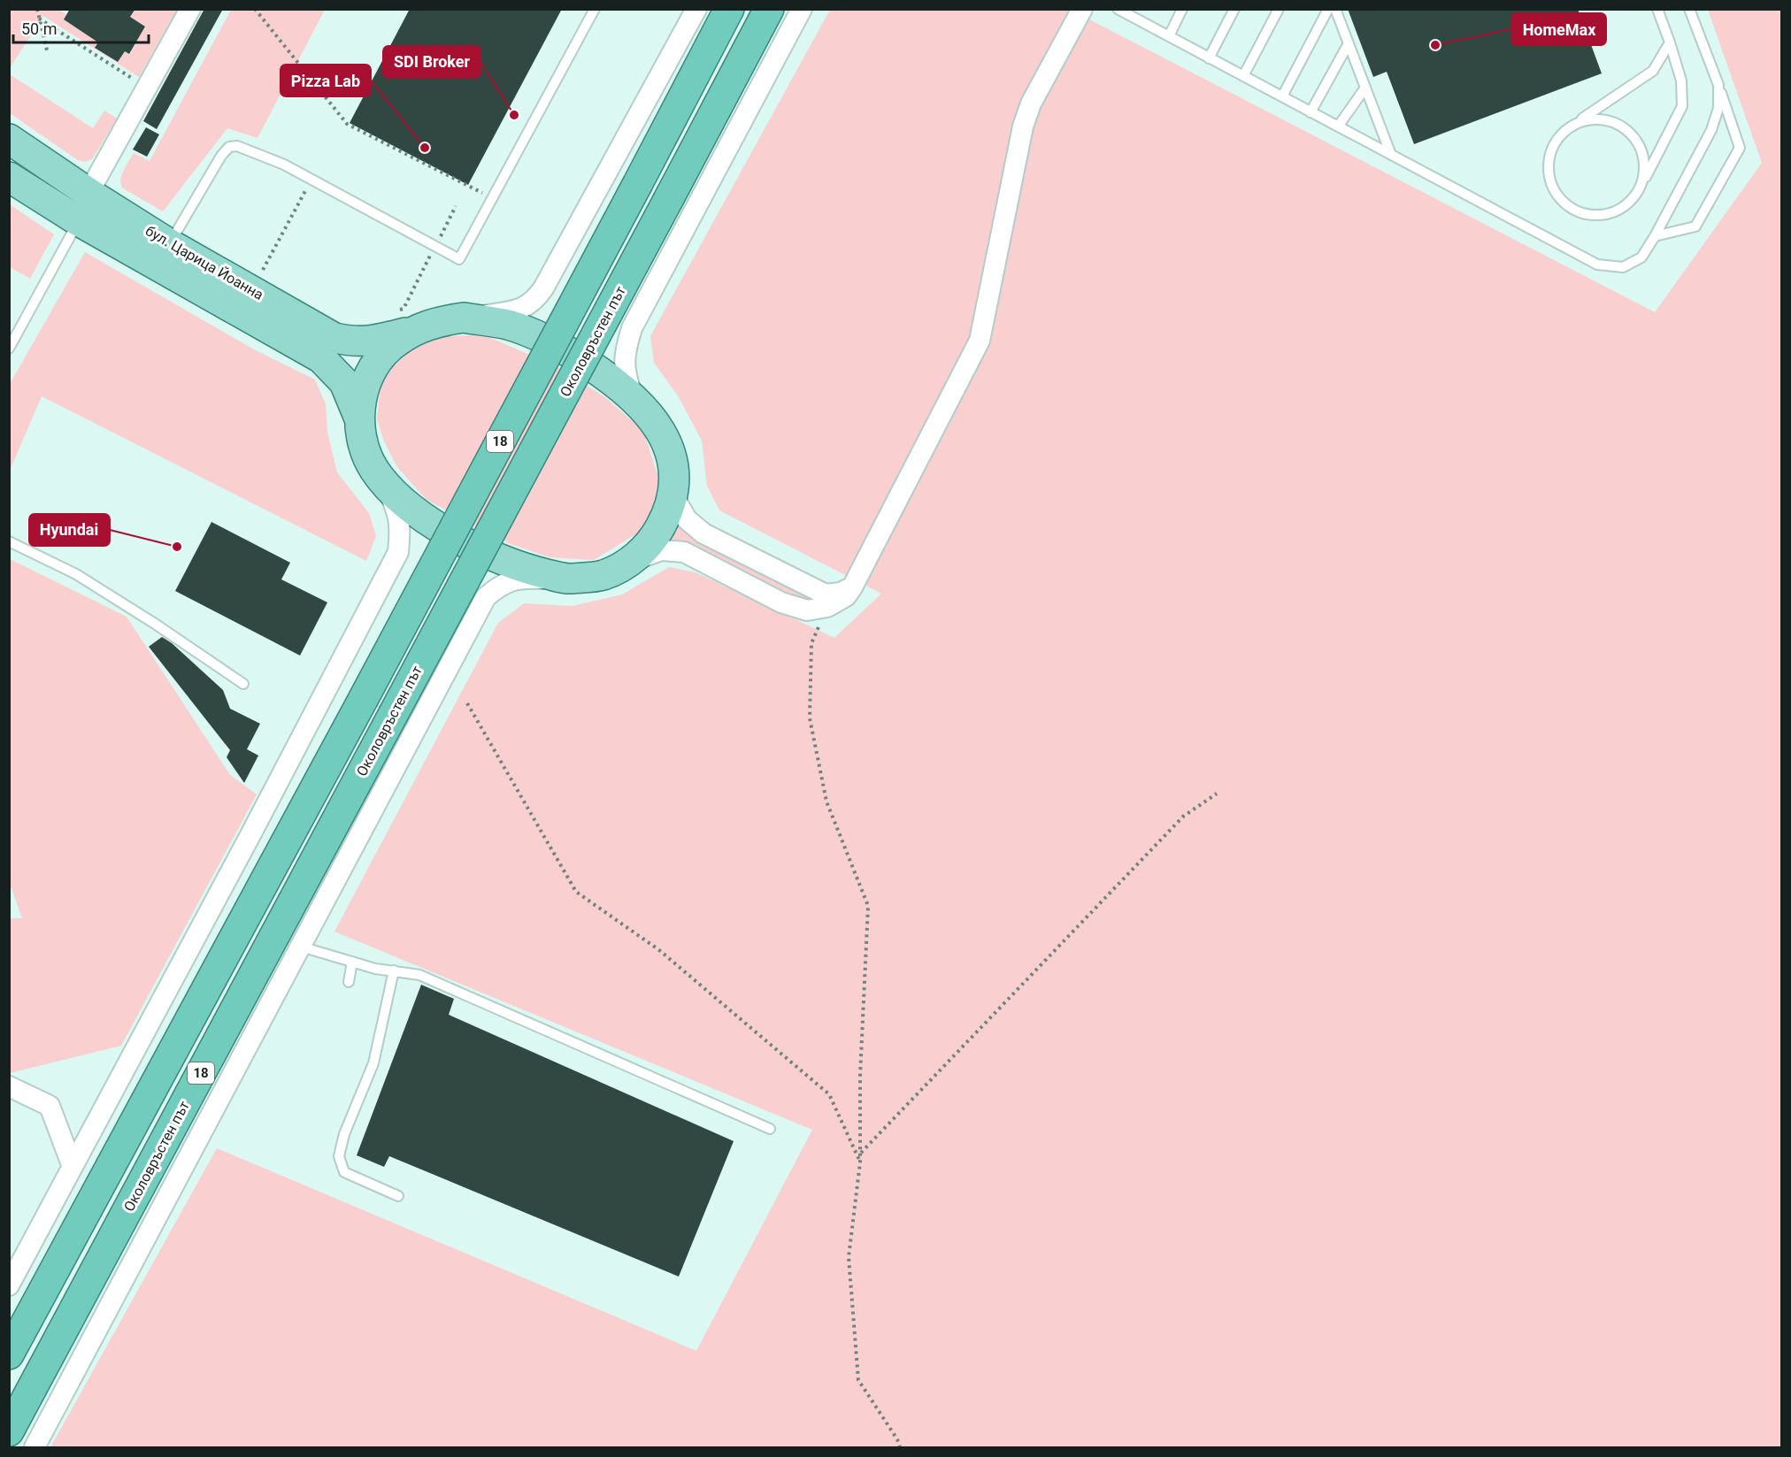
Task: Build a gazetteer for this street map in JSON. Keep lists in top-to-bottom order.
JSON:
{
  "streets": {
    "highway": ["Околовръстен път", "18"],
    "main road": ["бул. Царица Йоанна"]
  },
  "places": [
    "HomeMax",
    "SDI Broker",
    "Pizza Lab",
    "Hyundai"
  ],
  "scale_bar": "50 m"
}
